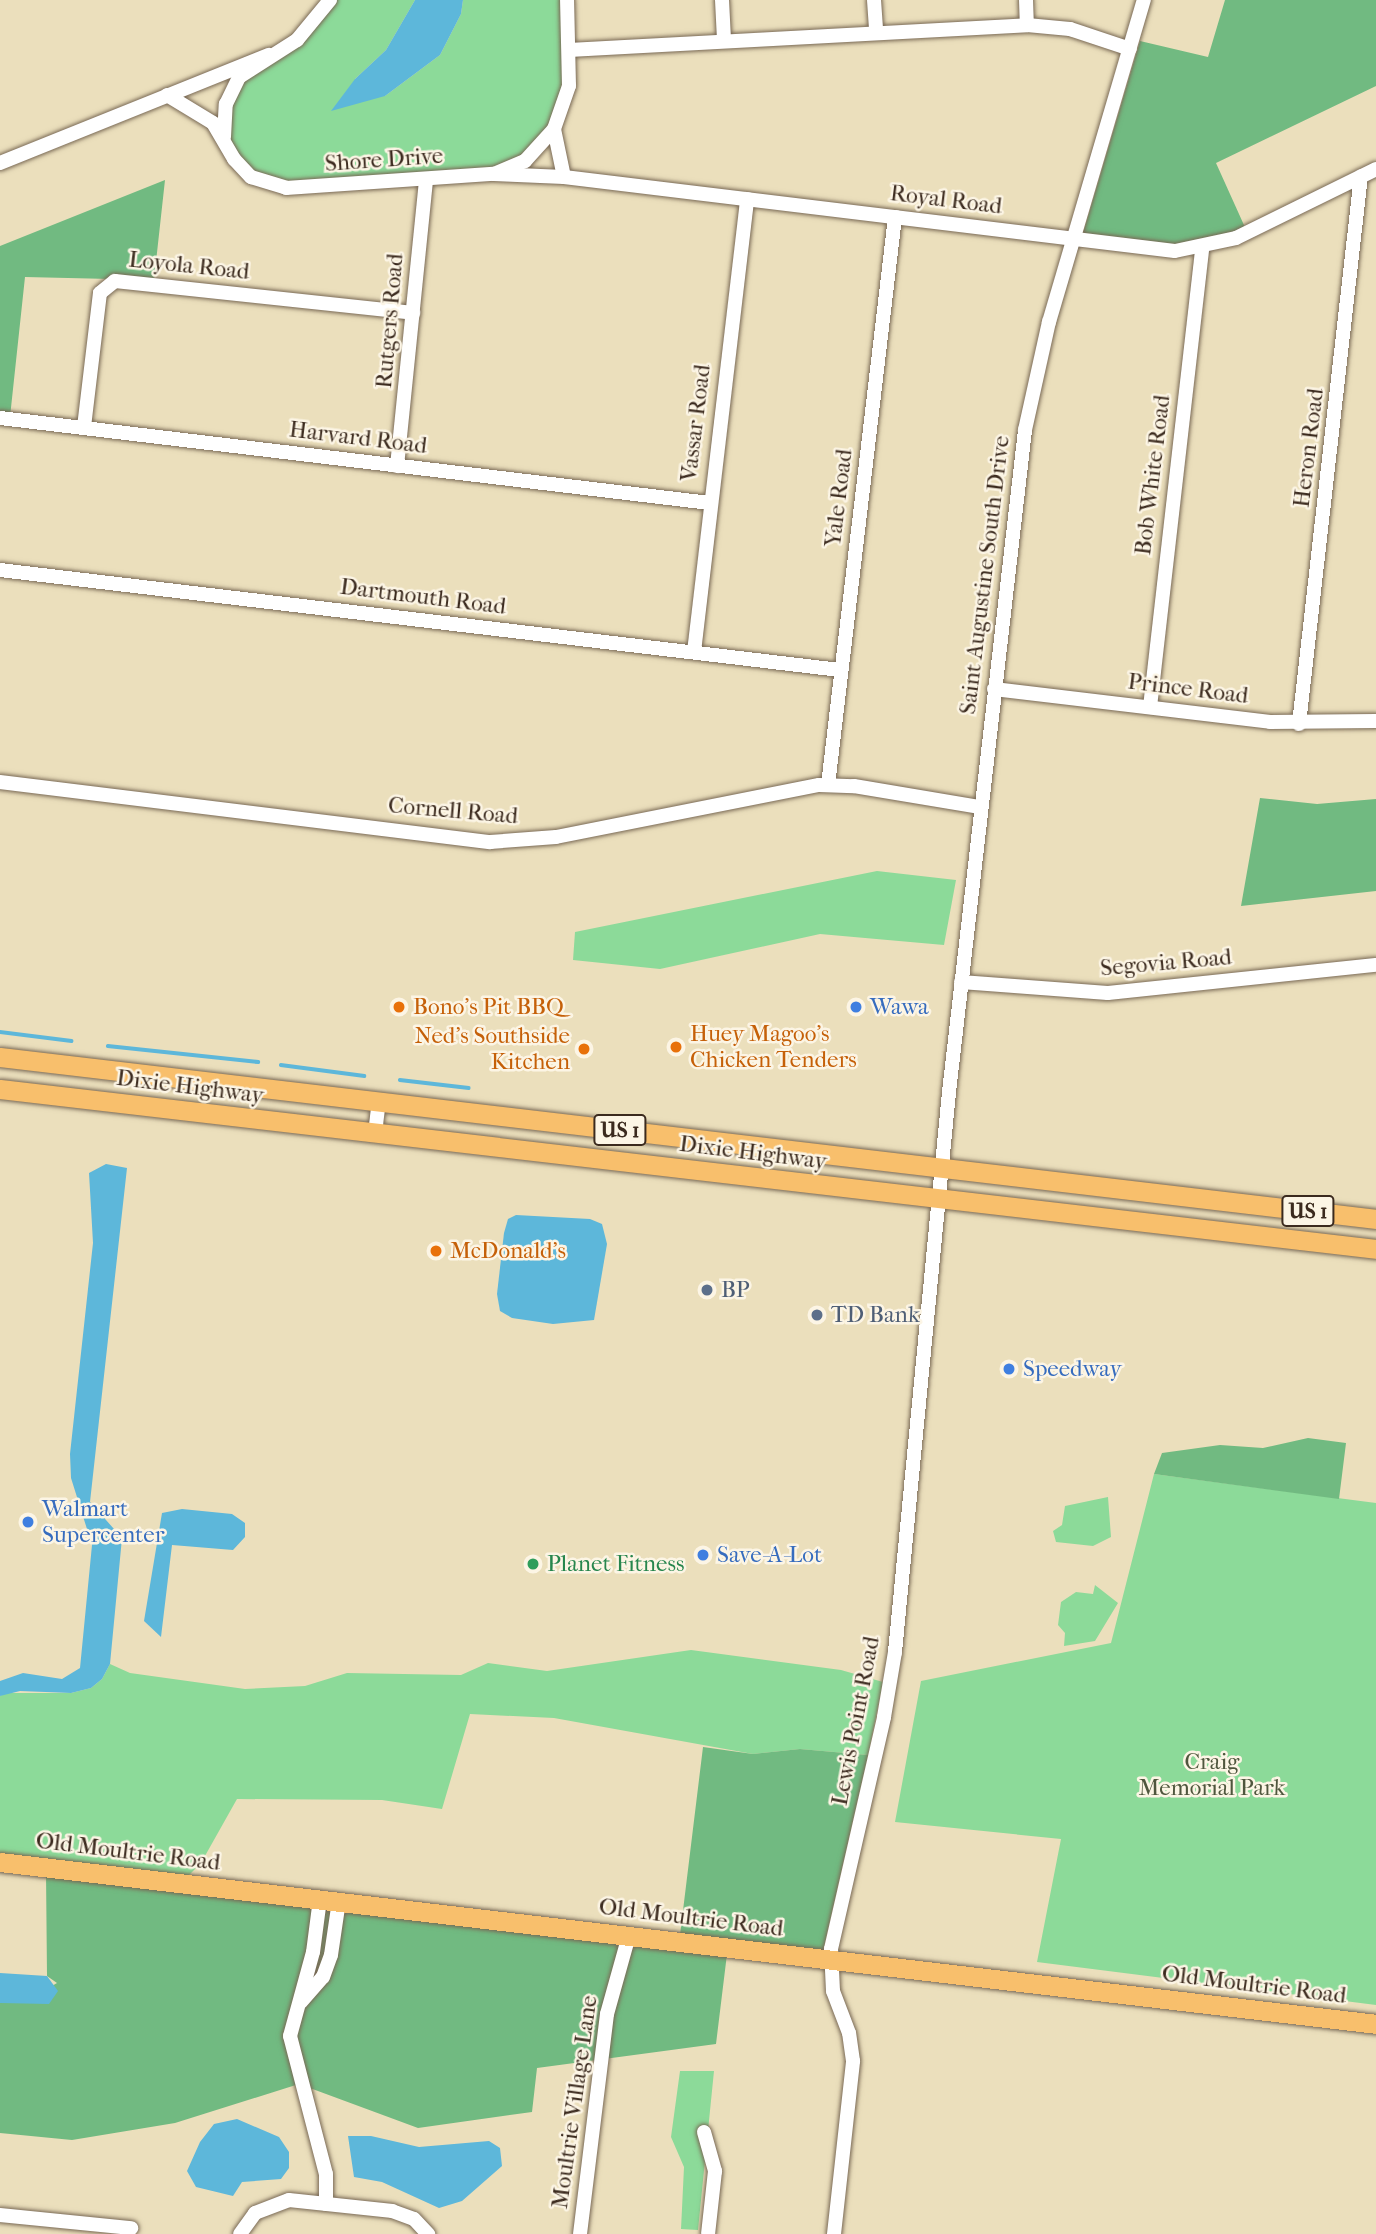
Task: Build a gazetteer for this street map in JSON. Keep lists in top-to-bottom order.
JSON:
{
  "streets": {
    "main road": ["Dixie Highway", "US 1", "Old Moultrie Road"],
    "street": [
      "Shore Drive",
      "Royal Road",
      "Loyola Road",
      "Rutgers Road",
      "Vassar Road",
      "Harvard Road",
      "Heron Road",
      "Bob White Road",
      "Yale Road",
      "Saint Augustine South Drive",
      "Dartmouth Road",
      "Prince Road",
      "Cornell Road",
      "Segovia Road",
      "Lewis Point Road",
      "Moultrie Village Lane"
    ]
  },
  "crossings": [
    ["Shore Drive", "Royal Road"],
    ["Shore Drive", "Rutgers Road"],
    ["Royal Road", "Vassar Road"],
    ["Royal Road", "Heron Road"],
    ["Royal Road", "Bob White Road"],
    ["Royal Road", "Yale Road"],
    ["Royal Road", "Saint Augustine South Drive"],
    ["Loyola Road", "Rutgers Road"],
    ["Loyola Road", "Harvard Road"],
    ["Rutgers Road", "Harvard Road"],
    ["Vassar Road", "Harvard Road"],
    ["Vassar Road", "Dartmouth Road"],
    ["Heron Road", "Prince Road"],
    ["Bob White Road", "Prince Road"],
    ["Yale Road", "Dartmouth Road"],
    ["Yale Road", "Cornell Road"],
    ["Saint Augustine South Drive", "Prince Road"],
    ["Saint Augustine South Drive", "Cornell Road"],
    ["Saint Augustine South Drive", "Segovia Road"],
    ["Saint Augustine South Drive", "Dixie Highway"],
    ["Saint Augustine South Drive", "Lewis Point Road"],
    ["Dixie Highway", "Lewis Point Road"],
    ["Lewis Point Road", "Old Moultrie Road"],
    ["Old Moultrie Road", "Moultrie Village Lane"]
  ],
  "parks": ["Craig Memorial Park"],
  "places": [
    "Bono's Pit BBQ",
    "Wawa",
    "Huey Magoo's Chicken Tenders",
    "Ned's Southside Kitchen",
    "McDonald's",
    "BP",
    "TD Bank",
    "Speedway",
    "Walmart Supercenter",
    "Save-A-Lot",
    "Planet Fitness"
  ]
}
